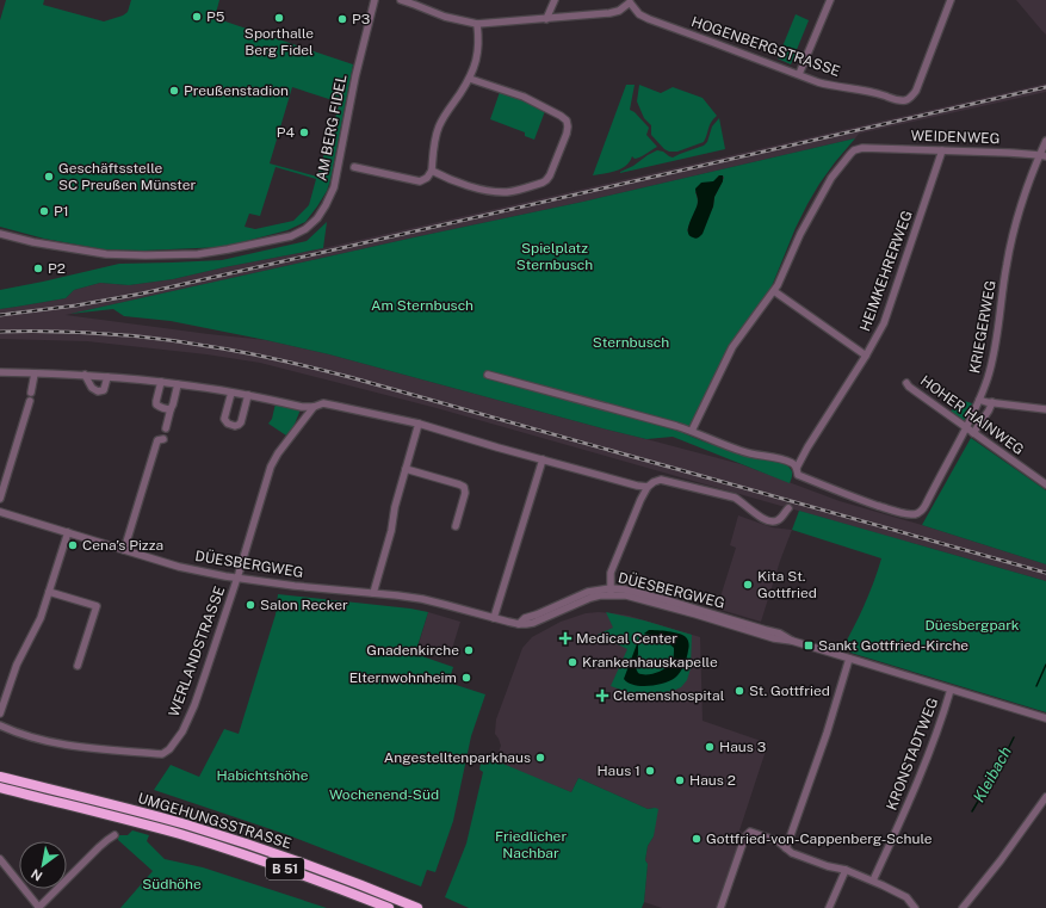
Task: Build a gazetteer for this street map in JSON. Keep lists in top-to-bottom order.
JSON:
{
  "streets": {
    "highway": ["UMGEHUNGSSTRASSE", "B 51"],
    "street": [
      "HOGENBERGSTRASSE",
      "AM BERG FIDEL",
      "WEIDENWEG",
      "HEIMKEHRERWEG",
      "KRIEGERWEG",
      "HOHER HAINWEG",
      "DÜESBERGWEG",
      "WERLANDSTRASSE",
      "KRONSTADTWEG"
    ]
  },
  "crossings": [
    ["WEIDENWEG", "HEIMKEHRERWEG"],
    ["WEIDENWEG", "KRIEGERWEG"],
    ["HEIMKEHRERWEG", "KRIEGERWEG"],
    ["KRIEGERWEG", "HOHER HAINWEG"],
    ["DÜESBERGWEG", "WERLANDSTRASSE"],
    ["DÜESBERGWEG", "KRONSTADTWEG"]
  ],
  "water": ["Kleibach"],
  "parks": [
    "Spielplatz Sternbusch",
    "Am Sternbusch",
    "Sternbusch",
    "Düesbergpark",
    "Habichtshöhe",
    "Wochenend-Süd",
    "Friedlicher Nachbar",
    "Südhöhe"
  ],
  "places": {
    "other": [
      "P5",
      "Sporthalle Berg Fidel",
      "P3",
      "Preußenstadion",
      "P4",
      "Geschäftsstelle SC Preußen Münster",
      "P1",
      "P2",
      "Cena’s Pizza",
      "Kita St. Gottfried",
      "Salon Recker",
      "Gnadenkirche",
      "Krankenhauskapelle",
      "Elternwohnheim",
      "St. Gottfried",
      "Haus 3",
      "Angestelltenparkhaus",
      "Haus 1",
      "Haus 2",
      "Gottfried-von-Cappenberg-Schule"
    ],
    "health": ["Medical Center", "Clemenshospital"],
    "transit": ["Sankt Gottfried-Kirche"]
  },
  "north": "bottom left"
}
